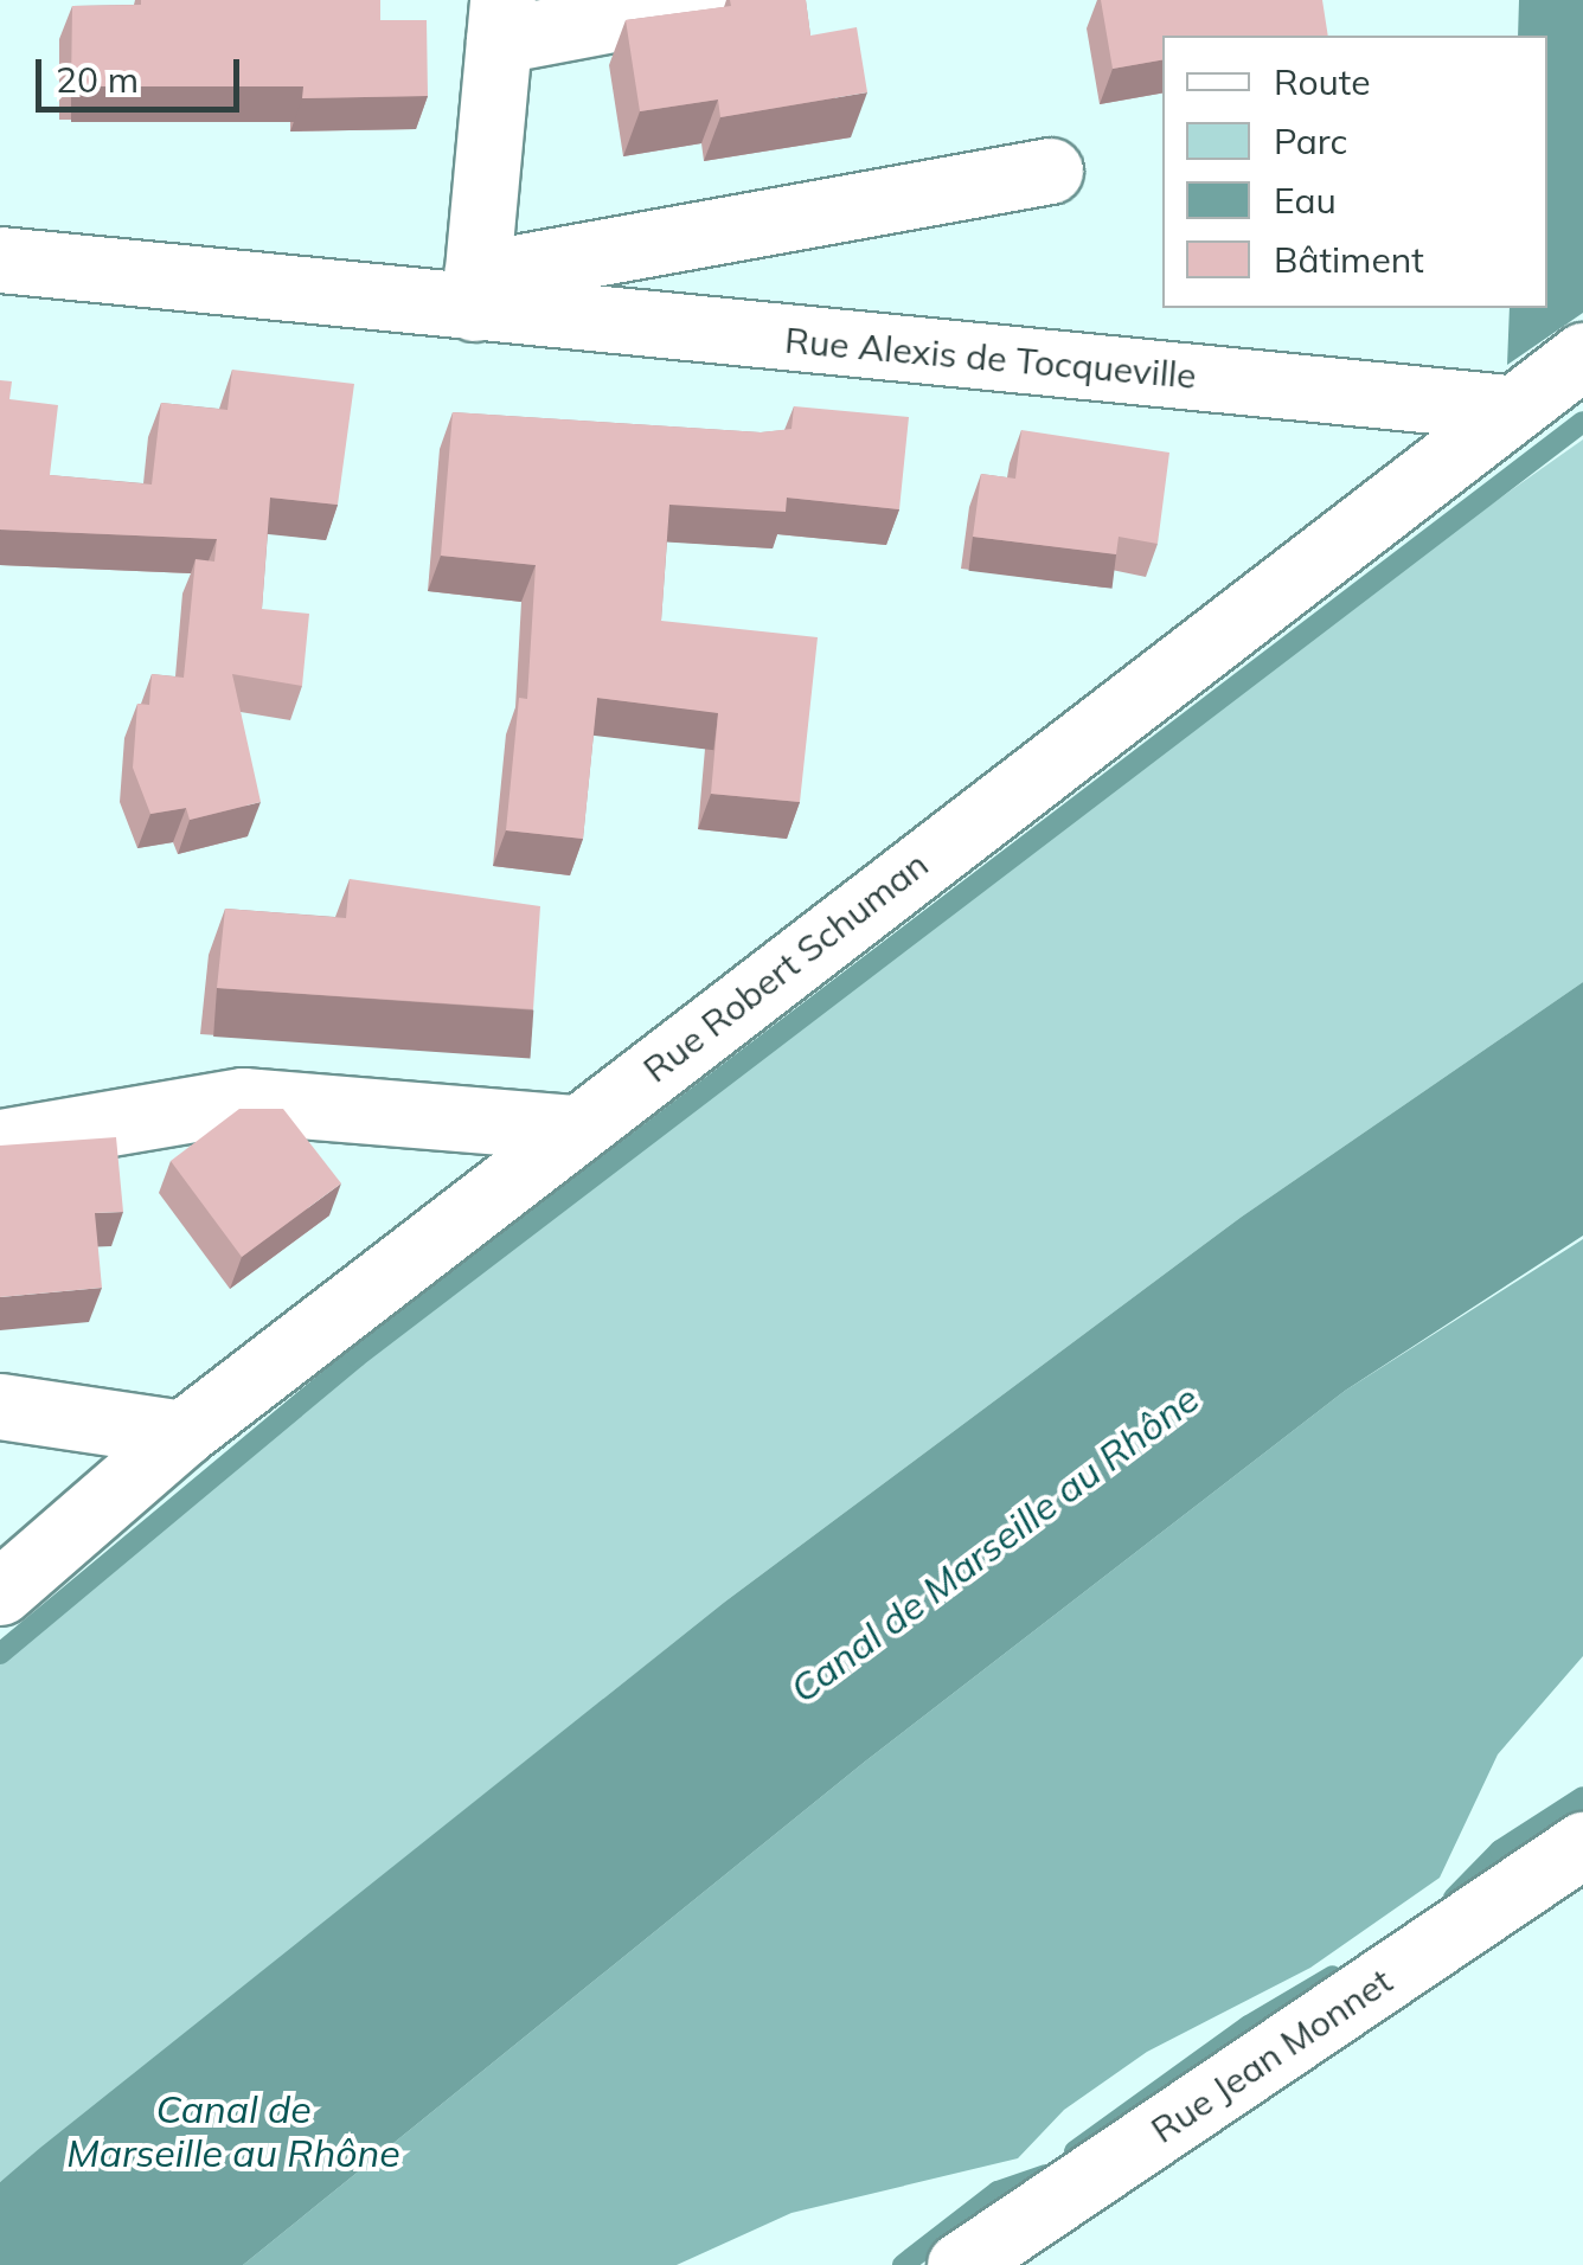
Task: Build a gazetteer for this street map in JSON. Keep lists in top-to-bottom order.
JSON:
{
  "streets": {
    "street": ["Rue Alexis de Tocqueville", "Rue Robert Schuman", "Rue Jean Monnet"]
  },
  "crossings": [
    ["Rue Alexis de Tocqueville", "Rue Robert Schuman"]
  ],
  "water": ["Canal de Marseille au Rhône"],
  "legend": [
    "Route",
    "Parc",
    "Eau",
    "Bâtiment"
  ],
  "scale_bar": "20 m"
}
